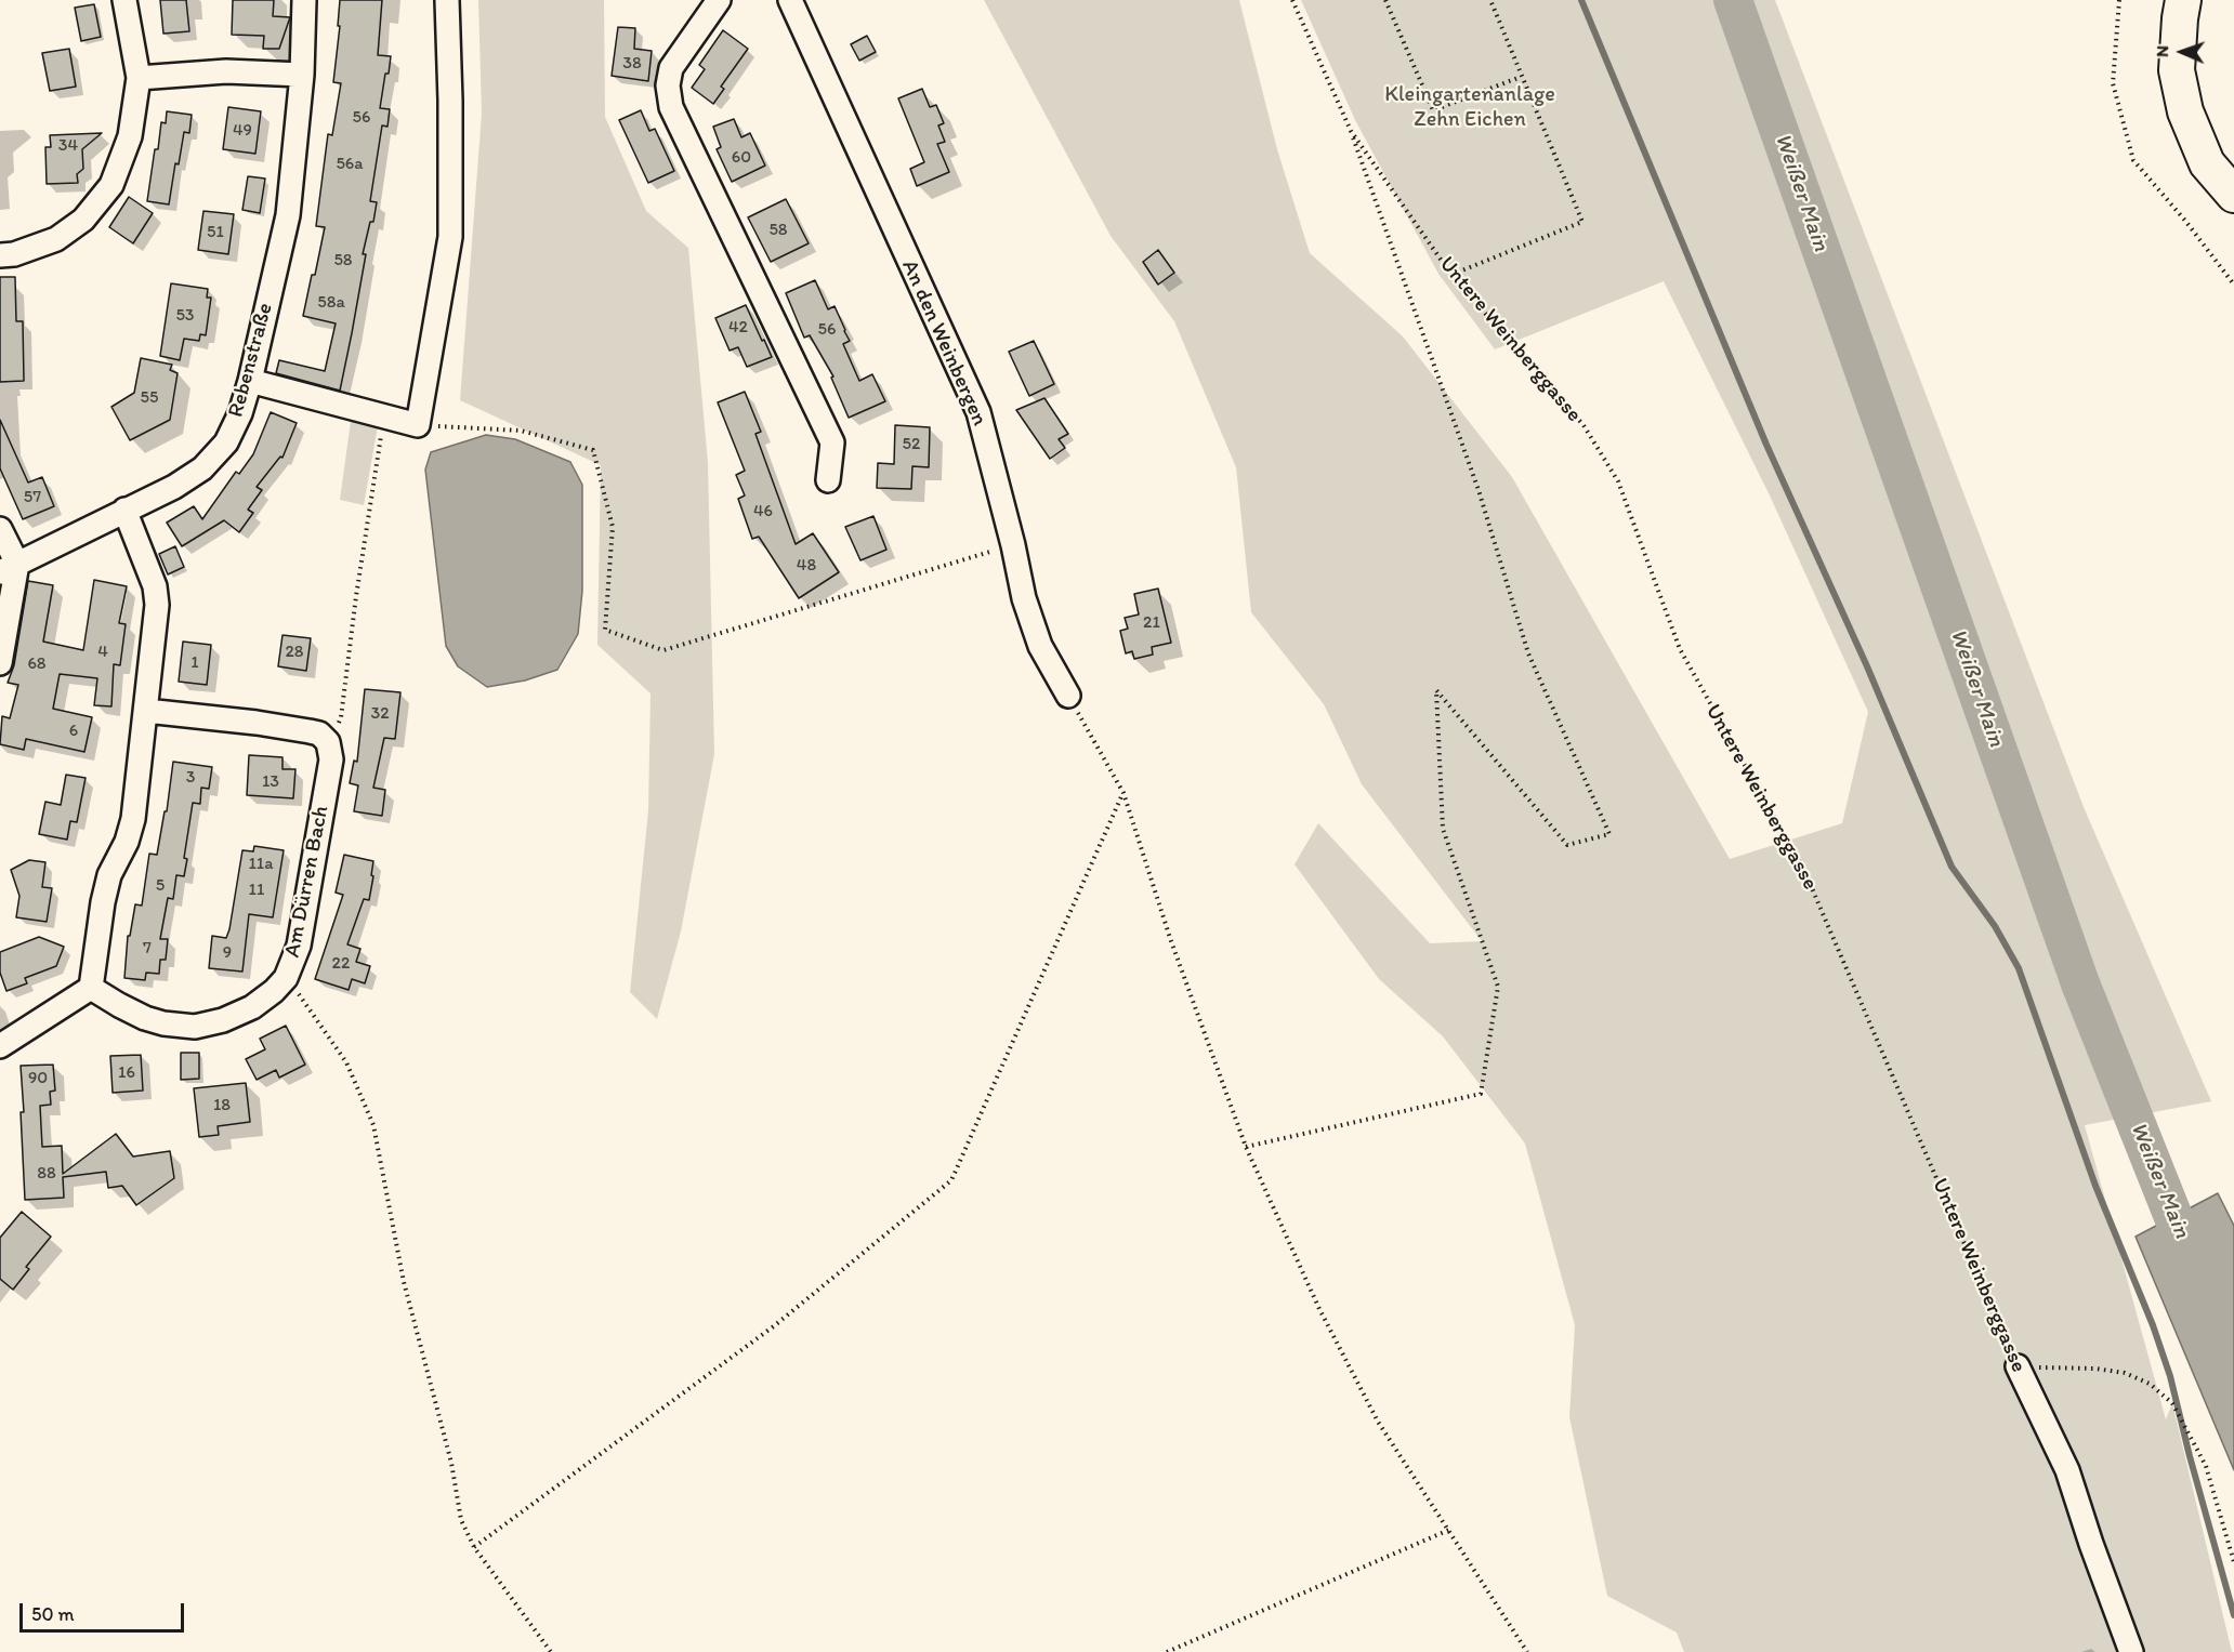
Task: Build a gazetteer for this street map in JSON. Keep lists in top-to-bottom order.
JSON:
{
  "streets": {
    "street": [
      "Untere Weinberggasse",
      "An den Weinbergen",
      "Rebenstraße",
      "Am Dürren Bach"
    ]
  },
  "water": ["Weißer Main"],
  "parks": ["Kleingartenanlage Zehn Eichen"],
  "house_numbers": [
    "38",
    "56",
    "49",
    "34",
    "60",
    "56a",
    "58",
    "51",
    "58",
    "58a",
    "53",
    "42",
    "56",
    "55",
    "52",
    "57",
    "46",
    "48",
    "21",
    "4",
    "28",
    "1",
    "68",
    "32",
    "6",
    "3",
    "13",
    "11a",
    "5",
    "11",
    "7",
    "9",
    "22",
    "16",
    "90",
    "18",
    "88"
  ],
  "scale_bar": "50 m",
  "north": "left"
}
